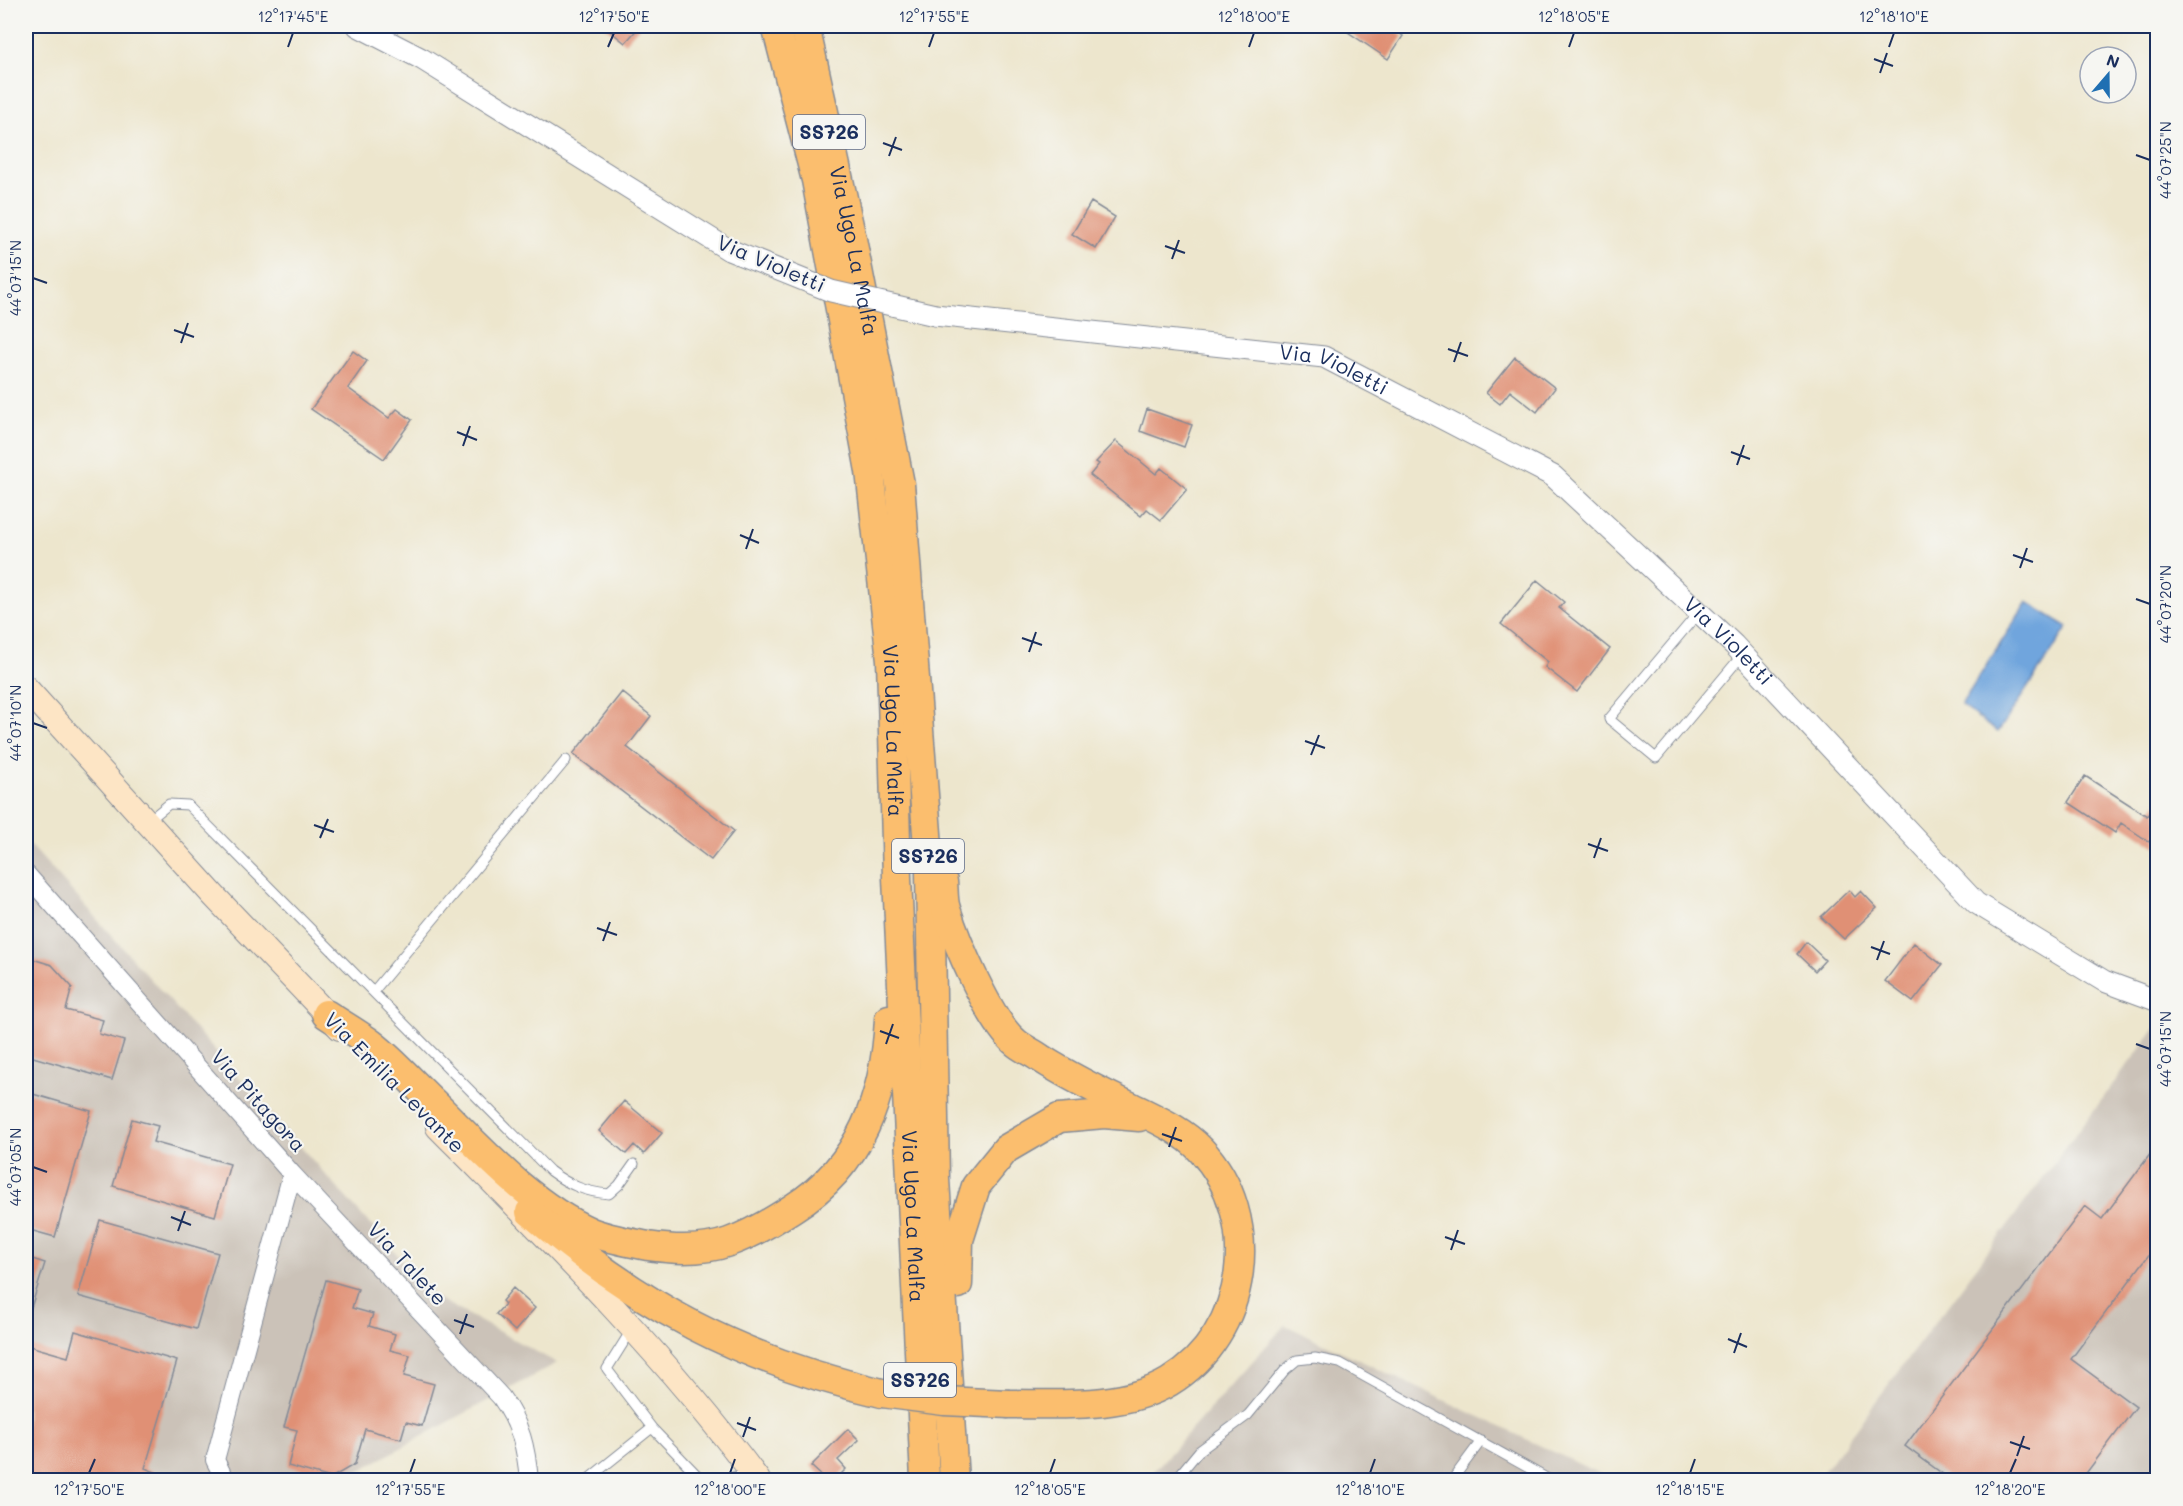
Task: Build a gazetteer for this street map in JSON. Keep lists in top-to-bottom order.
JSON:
{
  "streets": {
    "highway": ["SS726", "Via Ugo La Malfa"],
    "main road": ["Via Emilia Levante"],
    "street": ["Via Violetti", "Via Pitagora", "Via Talete"]
  },
  "crossings": [
    ["Via Pitagora", "Via Talete"]
  ],
  "north": "top",
  "coordinates": [
    "12°17'45\"E",
    "12°17'50\"E",
    "12°17'55\"E",
    "12°18'00\"E",
    "12°18'05\"E",
    "12°18'10\"E",
    "44°07'25\"N",
    "44°07'15\"N",
    "44°07'20\"N",
    "44°07'10\"N",
    "44°07'05\"N",
    "12°18'15\"E",
    "12°18'20\"E"
  ]
}
